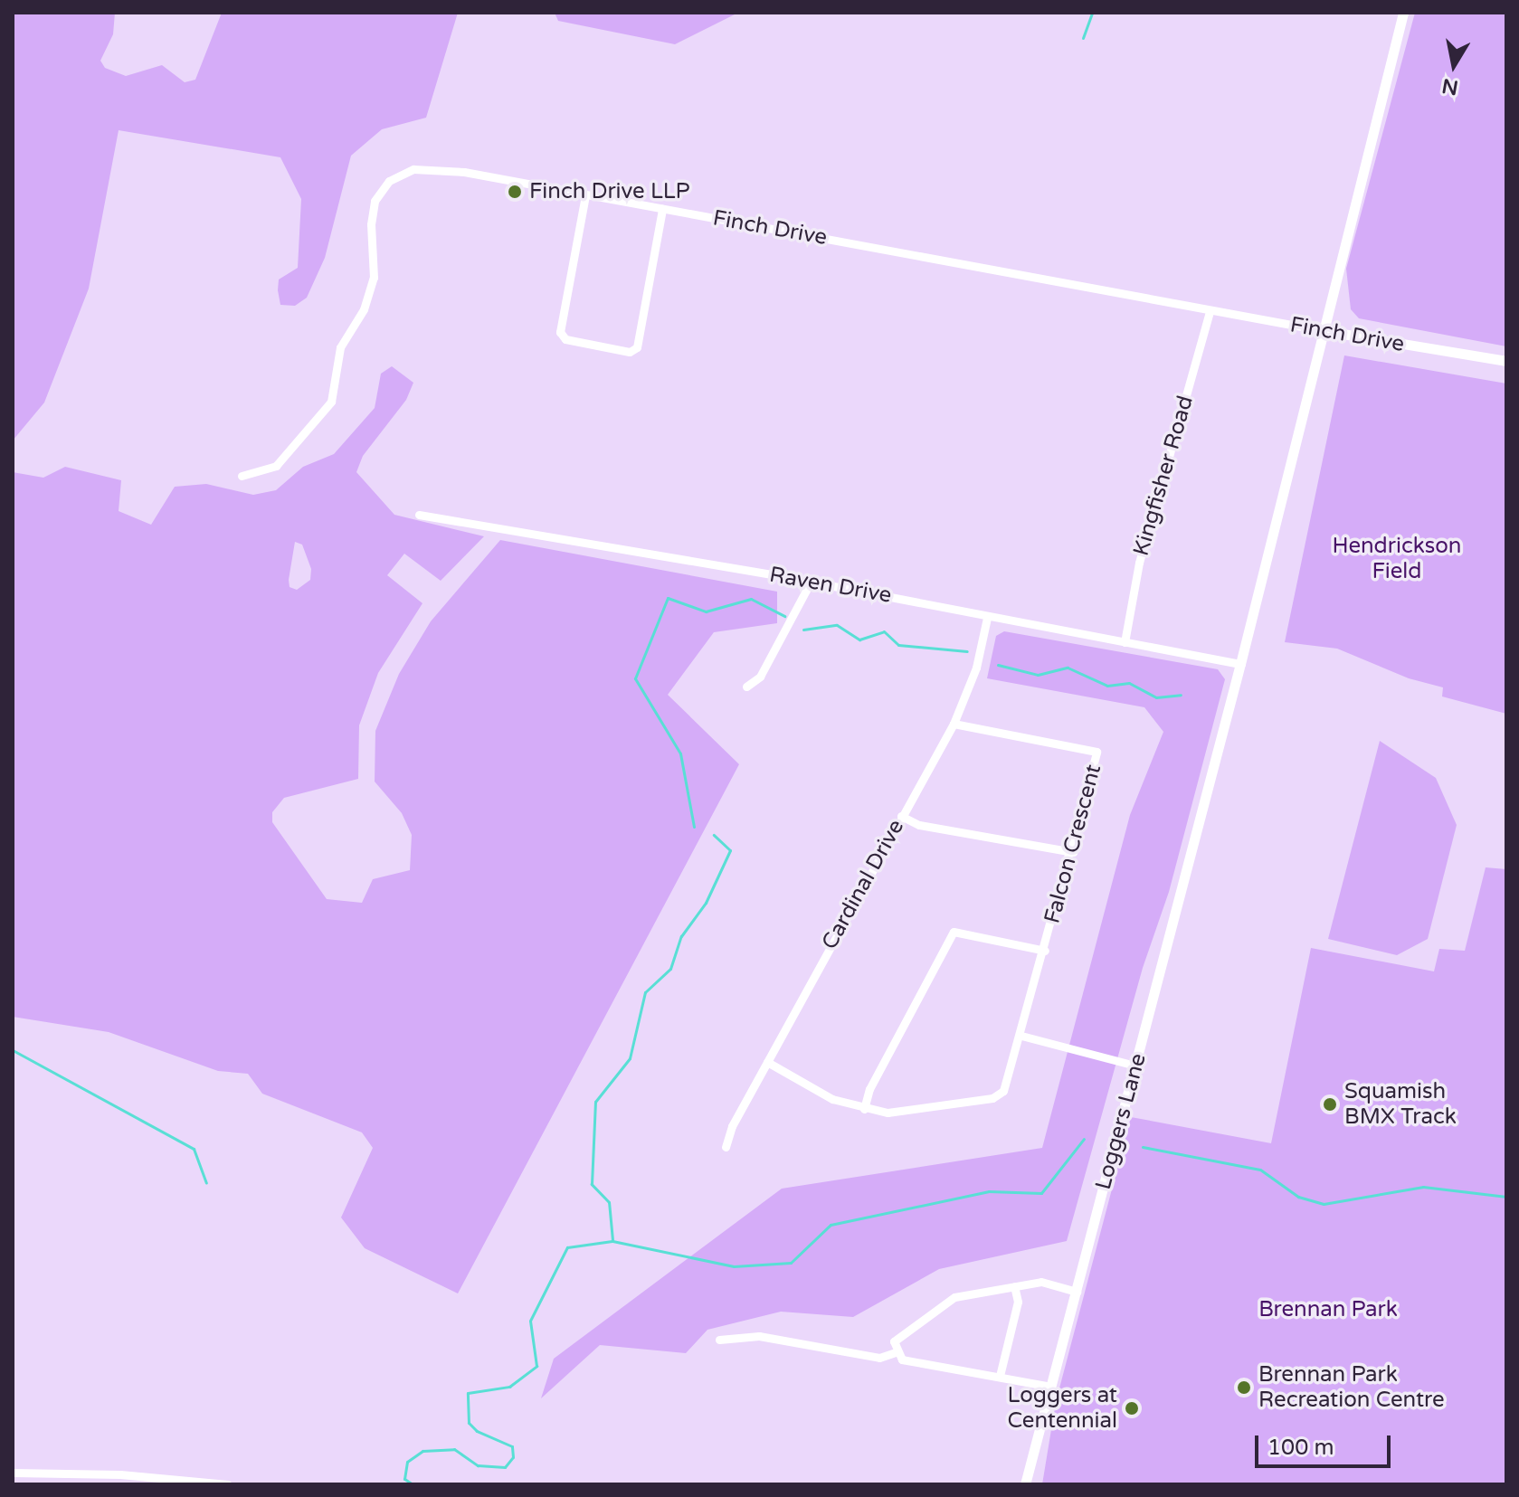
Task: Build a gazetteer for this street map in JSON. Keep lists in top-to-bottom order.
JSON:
{
  "streets": {
    "street": [
      "Finch Drive",
      "Kingfisher Road",
      "Raven Drive",
      "Falcon Crescent",
      "Cardinal Drive",
      "Loggers Lane"
    ]
  },
  "crossings": [
    ["Finch Drive", "Kingfisher Road"],
    ["Finch Drive", "Loggers Lane"],
    ["Kingfisher Road", "Raven Drive"],
    ["Raven Drive", "Cardinal Drive"],
    ["Raven Drive", "Loggers Lane"],
    ["Falcon Crescent", "Cardinal Drive"]
  ],
  "parks": ["Hendrickson Field", "Brennan Park"],
  "places": [
    "Finch Drive LLP",
    "Squamish BMX Track",
    "Brennan Park Recreation Centre",
    "Loggers at Centennial"
  ],
  "scale_bar": "100 m",
  "north": "bottom"
}
